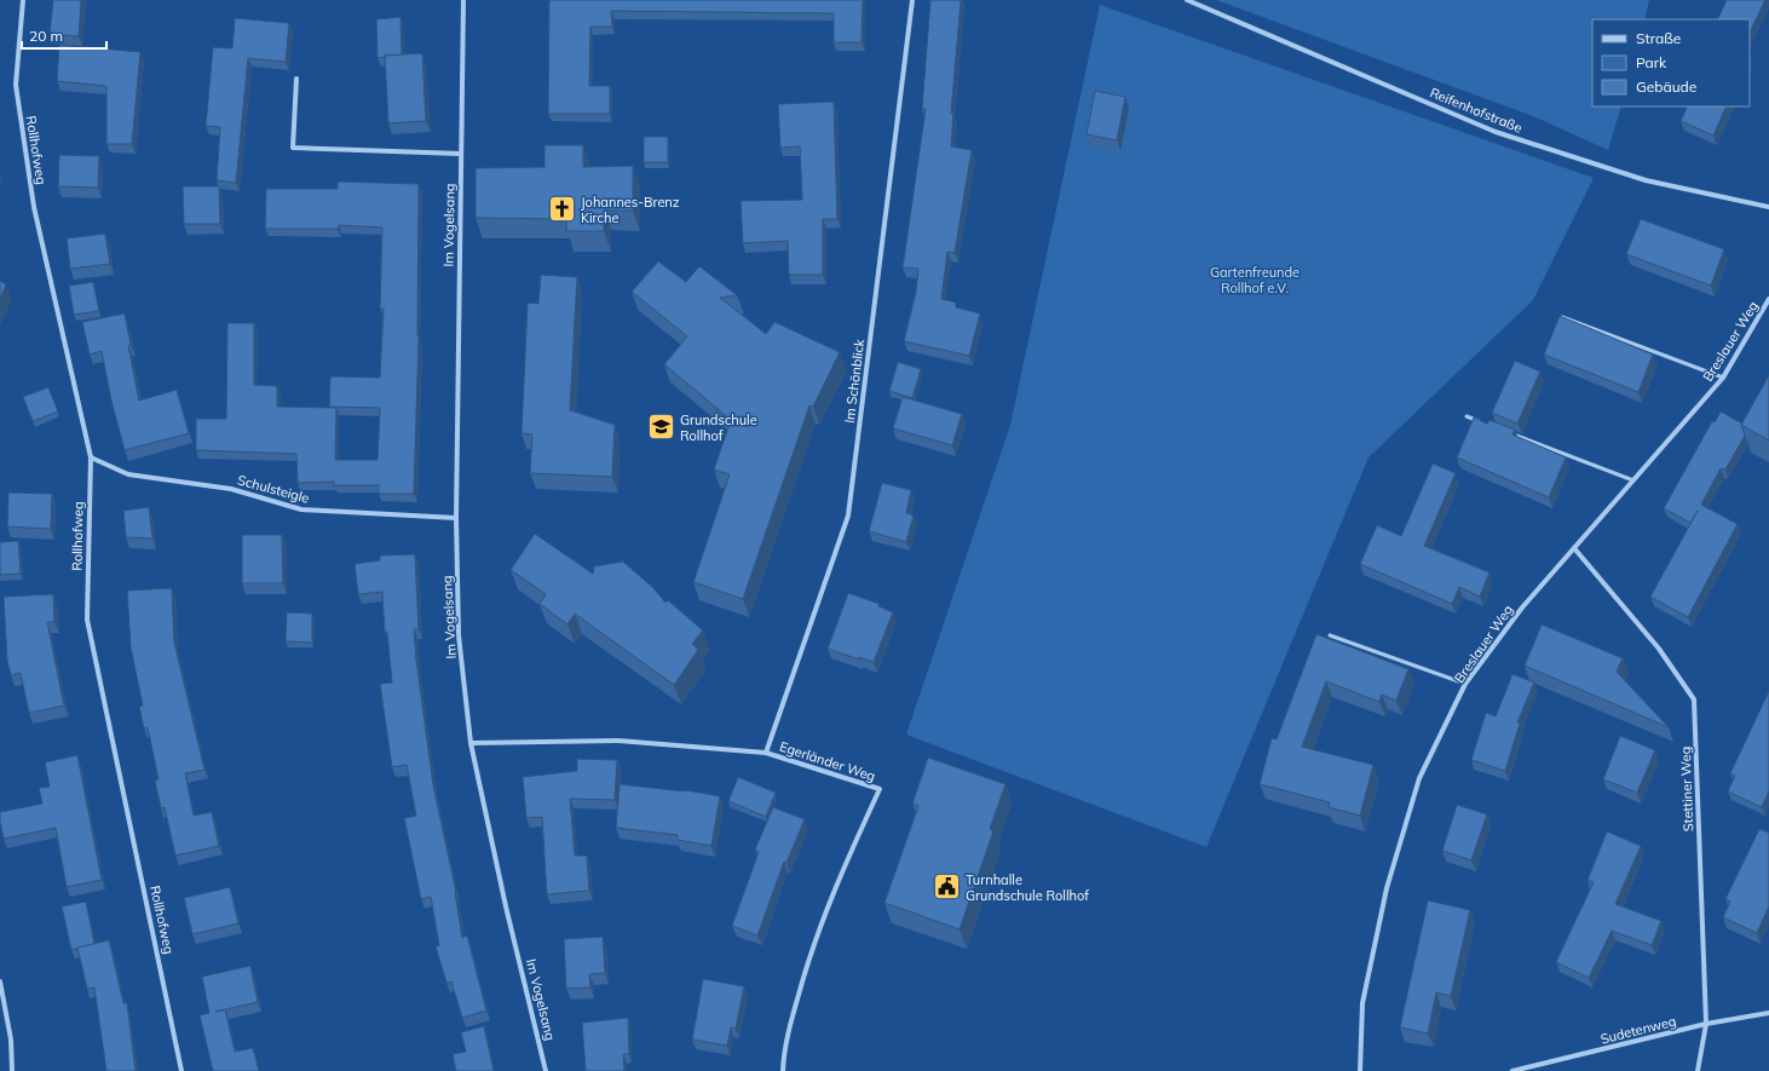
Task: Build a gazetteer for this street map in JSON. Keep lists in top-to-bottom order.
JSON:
{
  "streets": {
    "street": [
      "Reifenhofstraße",
      "Rollhofweg",
      "Im Vogelsang",
      "Breslauer Weg",
      "Im Schönblick",
      "Schulsteigle",
      "Egerländer Weg",
      "Stettiner Weg",
      "Sudetenweg"
    ]
  },
  "crossings": [
    ["Rollhofweg", "Schulsteigle"],
    ["Im Vogelsang", "Schulsteigle"],
    ["Im Vogelsang", "Egerländer Weg"],
    ["Breslauer Weg", "Stettiner Weg"],
    ["Im Schönblick", "Egerländer Weg"],
    ["Stettiner Weg", "Sudetenweg"]
  ],
  "parks": ["Gartenfreunde Rollhof e.V."],
  "places": {
    "church": ["Johannes-Brenz Kirche"],
    "school or university": ["Grundschule Rollhof"],
    "public building": ["Turnhalle Grundschule Rollhof"]
  },
  "legend": ["Straße", "Park", "Gebäude"],
  "scale_bar": "20 m"
}
